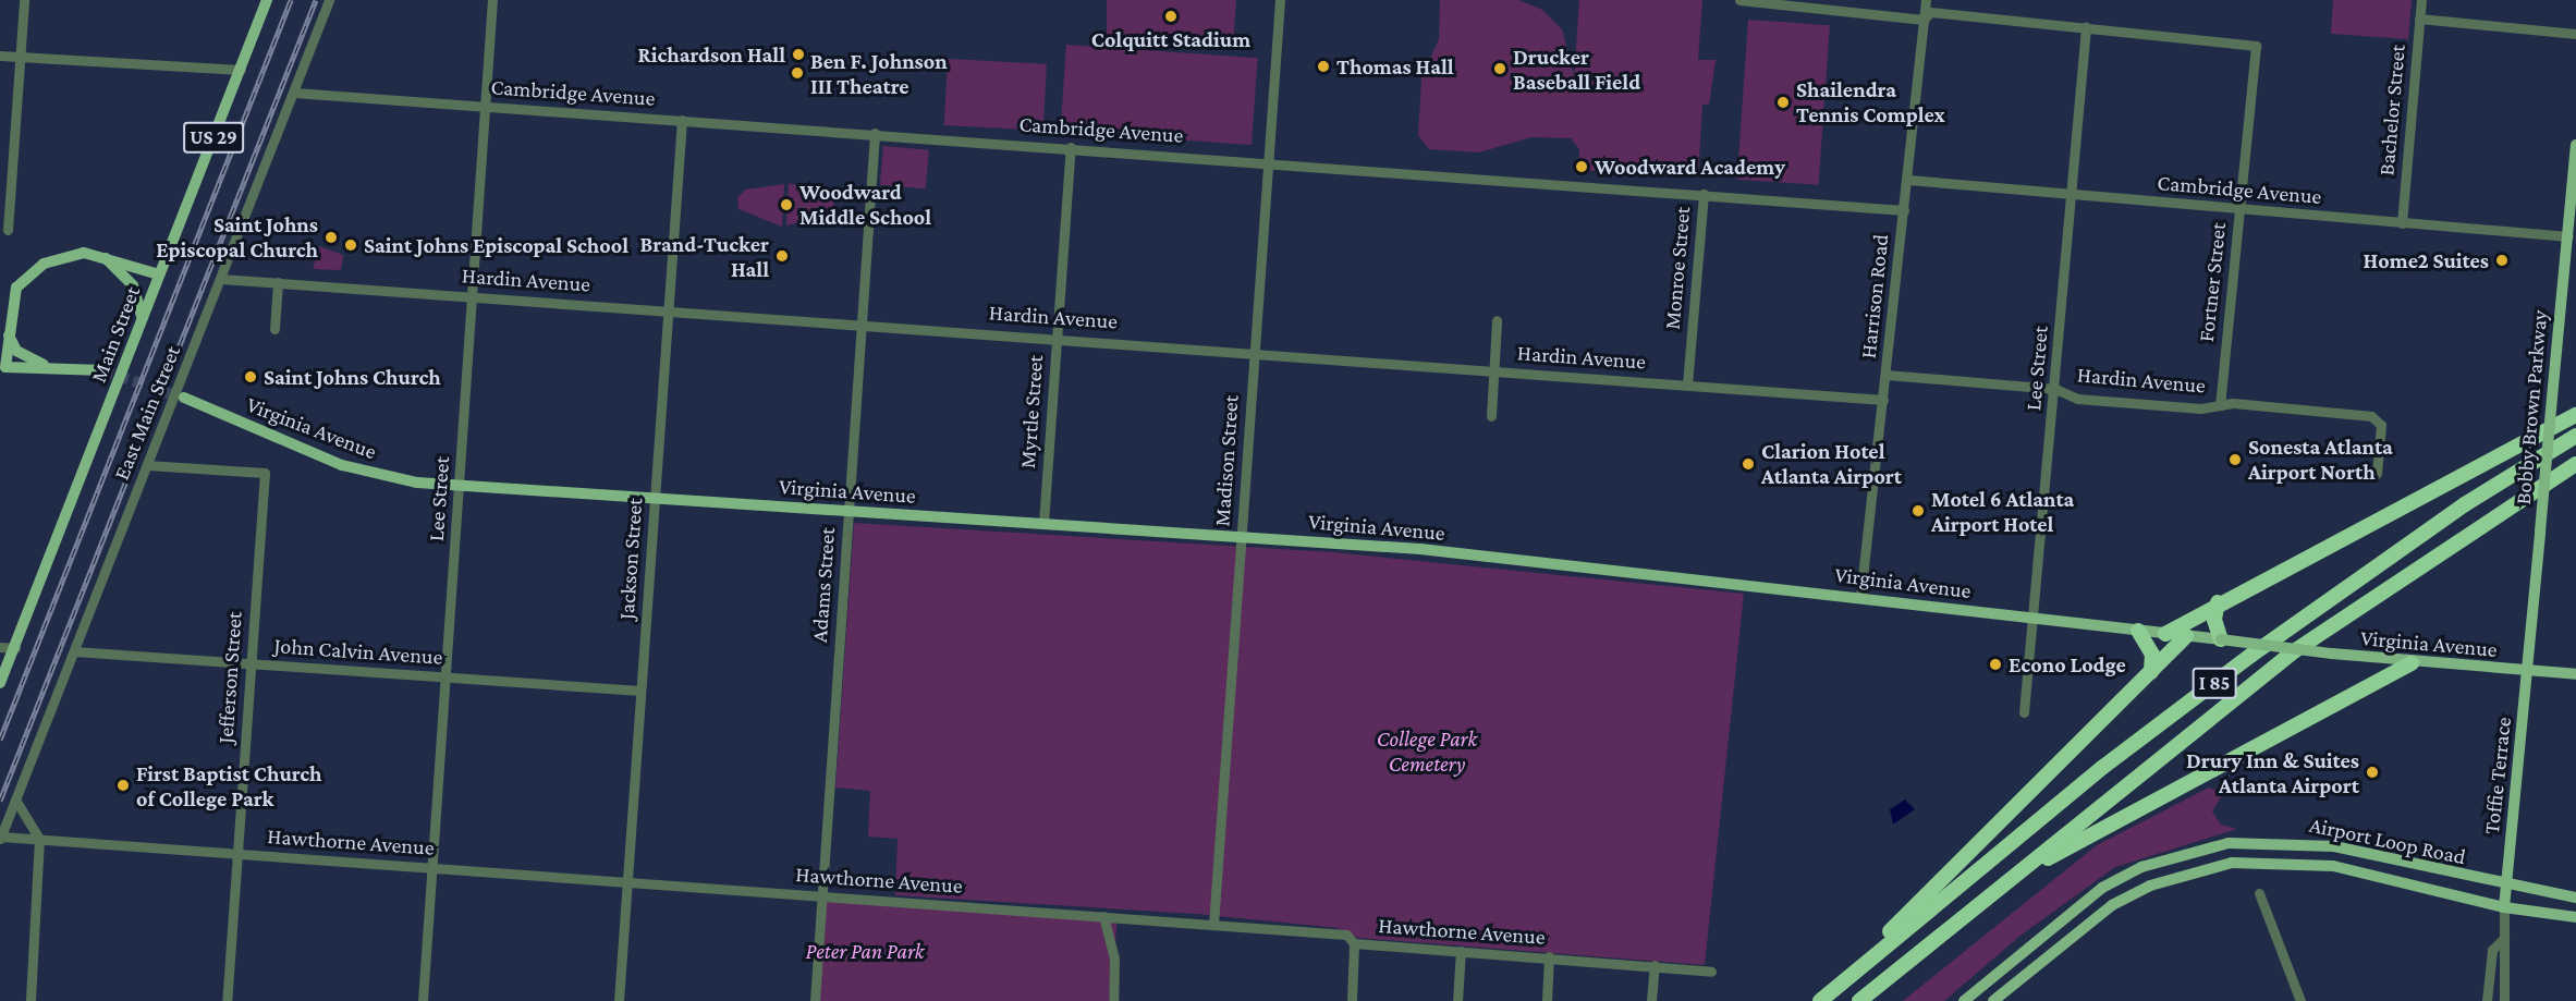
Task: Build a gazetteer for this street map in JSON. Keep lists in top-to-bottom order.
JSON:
{
  "streets": {
    "highway": ["I 85"],
    "main road": [
      "US 29",
      "Main Street",
      "Bobby Brown Parkway",
      "Virginia Avenue",
      "Toffie Terrace",
      "Airport Loop Road"
    ],
    "street": [
      "Cambridge Avenue",
      "Bachelor Street",
      "Monroe Street",
      "Hardin Avenue",
      "Fortner Street",
      "Harrison Road",
      "Lee Street",
      "Myrtle Street",
      "East Main Street",
      "Madison Street",
      "Jackson Street",
      "Adams Street",
      "John Calvin Avenue",
      "Jefferson Street",
      "Hawthorne Avenue"
    ]
  },
  "crossings": [
    ["Cambridge Avenue", "Bachelor Street"],
    ["Cambridge Avenue", "Monroe Street"],
    ["Cambridge Avenue", "Fortner Street"],
    ["Cambridge Avenue", "Harrison Road"],
    ["Cambridge Avenue", "Lee Street"],
    ["Cambridge Avenue", "Bobby Brown Parkway"],
    ["Cambridge Avenue", "Myrtle Street"],
    ["Cambridge Avenue", "East Main Street"],
    ["Cambridge Avenue", "Madison Street"],
    ["Cambridge Avenue", "Jackson Street"],
    ["Cambridge Avenue", "Adams Street"],
    ["Monroe Street", "Hardin Avenue"],
    ["Hardin Avenue", "Fortner Street"],
    ["Hardin Avenue", "Harrison Road"],
    ["Hardin Avenue", "Lee Street"],
    ["Hardin Avenue", "Myrtle Street"],
    ["Hardin Avenue", "East Main Street"],
    ["Hardin Avenue", "Madison Street"],
    ["Hardin Avenue", "Jackson Street"],
    ["Hardin Avenue", "Adams Street"],
    ["Fortner Street", "Lee Street"],
    ["Harrison Road", "Virginia Avenue"],
    ["Lee Street", "Virginia Avenue"],
    ["Lee Street", "John Calvin Avenue"],
    ["Lee Street", "Hawthorne Avenue"],
    ["Bobby Brown Parkway", "Virginia Avenue"],
    ["Bobby Brown Parkway", "Toffie Terrace"],
    ["Myrtle Street", "Virginia Avenue"],
    ["East Main Street", "John Calvin Avenue"],
    ["East Main Street", "Jefferson Street"],
    ["East Main Street", "Hawthorne Avenue"],
    ["Virginia Avenue", "Madison Street"],
    ["Virginia Avenue", "Jackson Street"],
    ["Virginia Avenue", "Adams Street"],
    ["Virginia Avenue", "Toffie Terrace"],
    ["Madison Street", "Hawthorne Avenue"],
    ["Jackson Street", "John Calvin Avenue"],
    ["Jackson Street", "Hawthorne Avenue"],
    ["Adams Street", "Hawthorne Avenue"],
    ["John Calvin Avenue", "Jefferson Street"],
    ["Jefferson Street", "Hawthorne Avenue"],
    ["Toffie Terrace", "Airport Loop Road"]
  ],
  "parks": ["College Park Cemetery", "Peter Pan Park"],
  "places": [
    "Colquitt Stadium",
    "Richardson Hall",
    "Thomas Hall",
    "Drucker Baseball Field",
    "Ben F. Johnson III Theatre",
    "Shailendra Tennis Complex",
    "Woodward Academy",
    "Woodward Middle School",
    "Saint Johns Episcopal Church",
    "Saint Johns Episcopal School",
    "Brand-Tucker Hall",
    "Home2 Suites",
    "Saint Johns Church",
    "Sonesta Atlanta Airport North",
    "Clarion Hotel Atlanta Airport",
    "Motel 6 Atlanta Airport Hotel",
    "Econo Lodge",
    "Drury Inn & Suites Atlanta Airport",
    "First Baptist Church of College Park"
  ]
}
